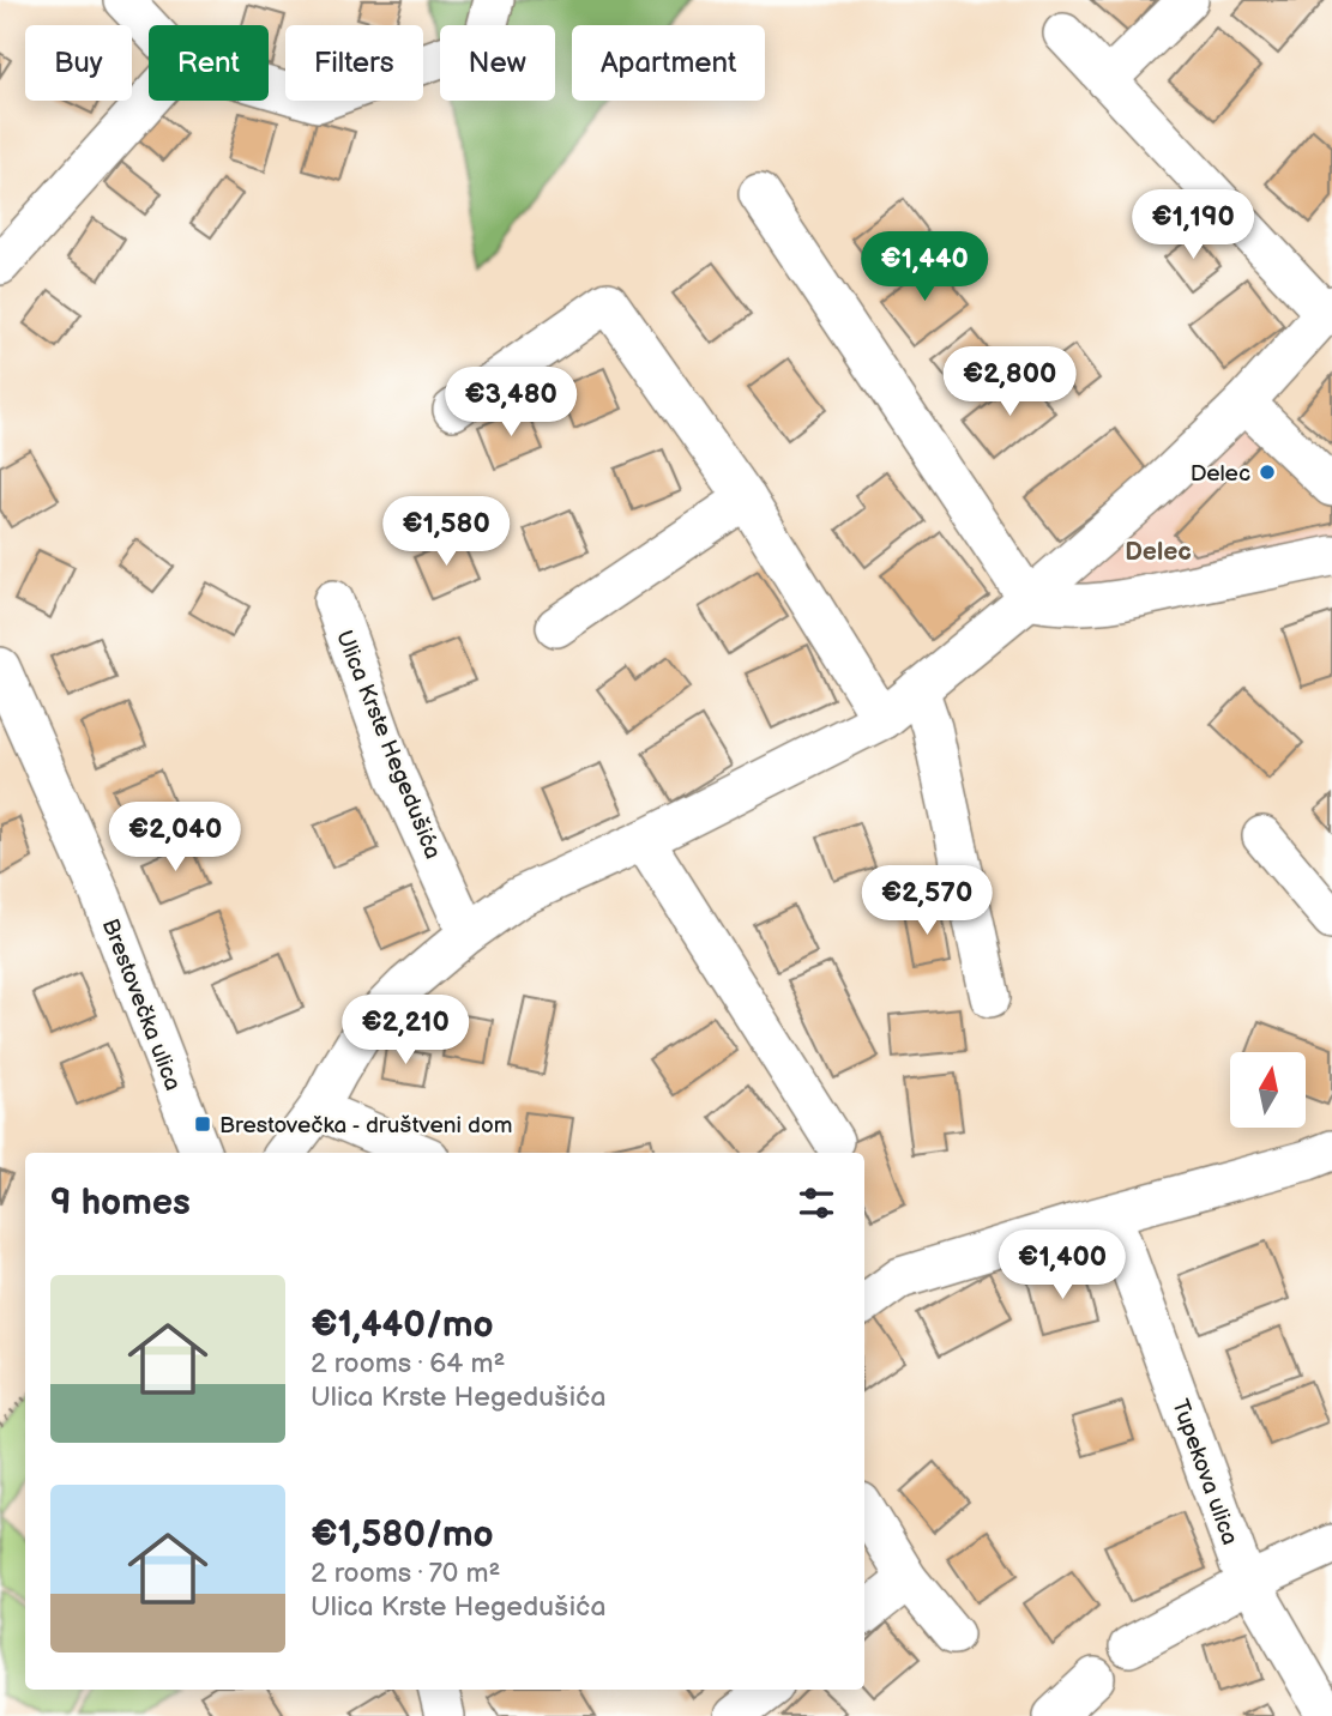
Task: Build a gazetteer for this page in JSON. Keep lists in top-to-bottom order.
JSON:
{
  "streets": {
    "street": ["Ulica Krste Hegedušića", "Brestovečka ulica", "Tupekova ulica"]
  },
  "districts": ["Delec"],
  "places": {
    "other": ["Delec"],
    "transit": ["Brestovečka - društveni dom"]
  },
  "north": "top",
  "page": {
    "chip": [
      "Buy",
      "Rent",
      "Filters",
      "New",
      "Apartment"
    ],
    "price": [
      "€1,190",
      "€1,440",
      "€2,800",
      "€3,480",
      "€1,580",
      "€2,040",
      "€2,570",
      "€2,210",
      "€1,400"
    ],
    "heading": "9 homes",
    "list": [
      {
        "name": "€1,440/mo",
        "note": "2 rooms · 64 m² · Ulica Krste Hegedušića"
      },
      {
        "name": "€1,580/mo",
        "note": "2 rooms · 70 m² · Ulica Krste Hegedušića"
      }
    ]
  }
}
